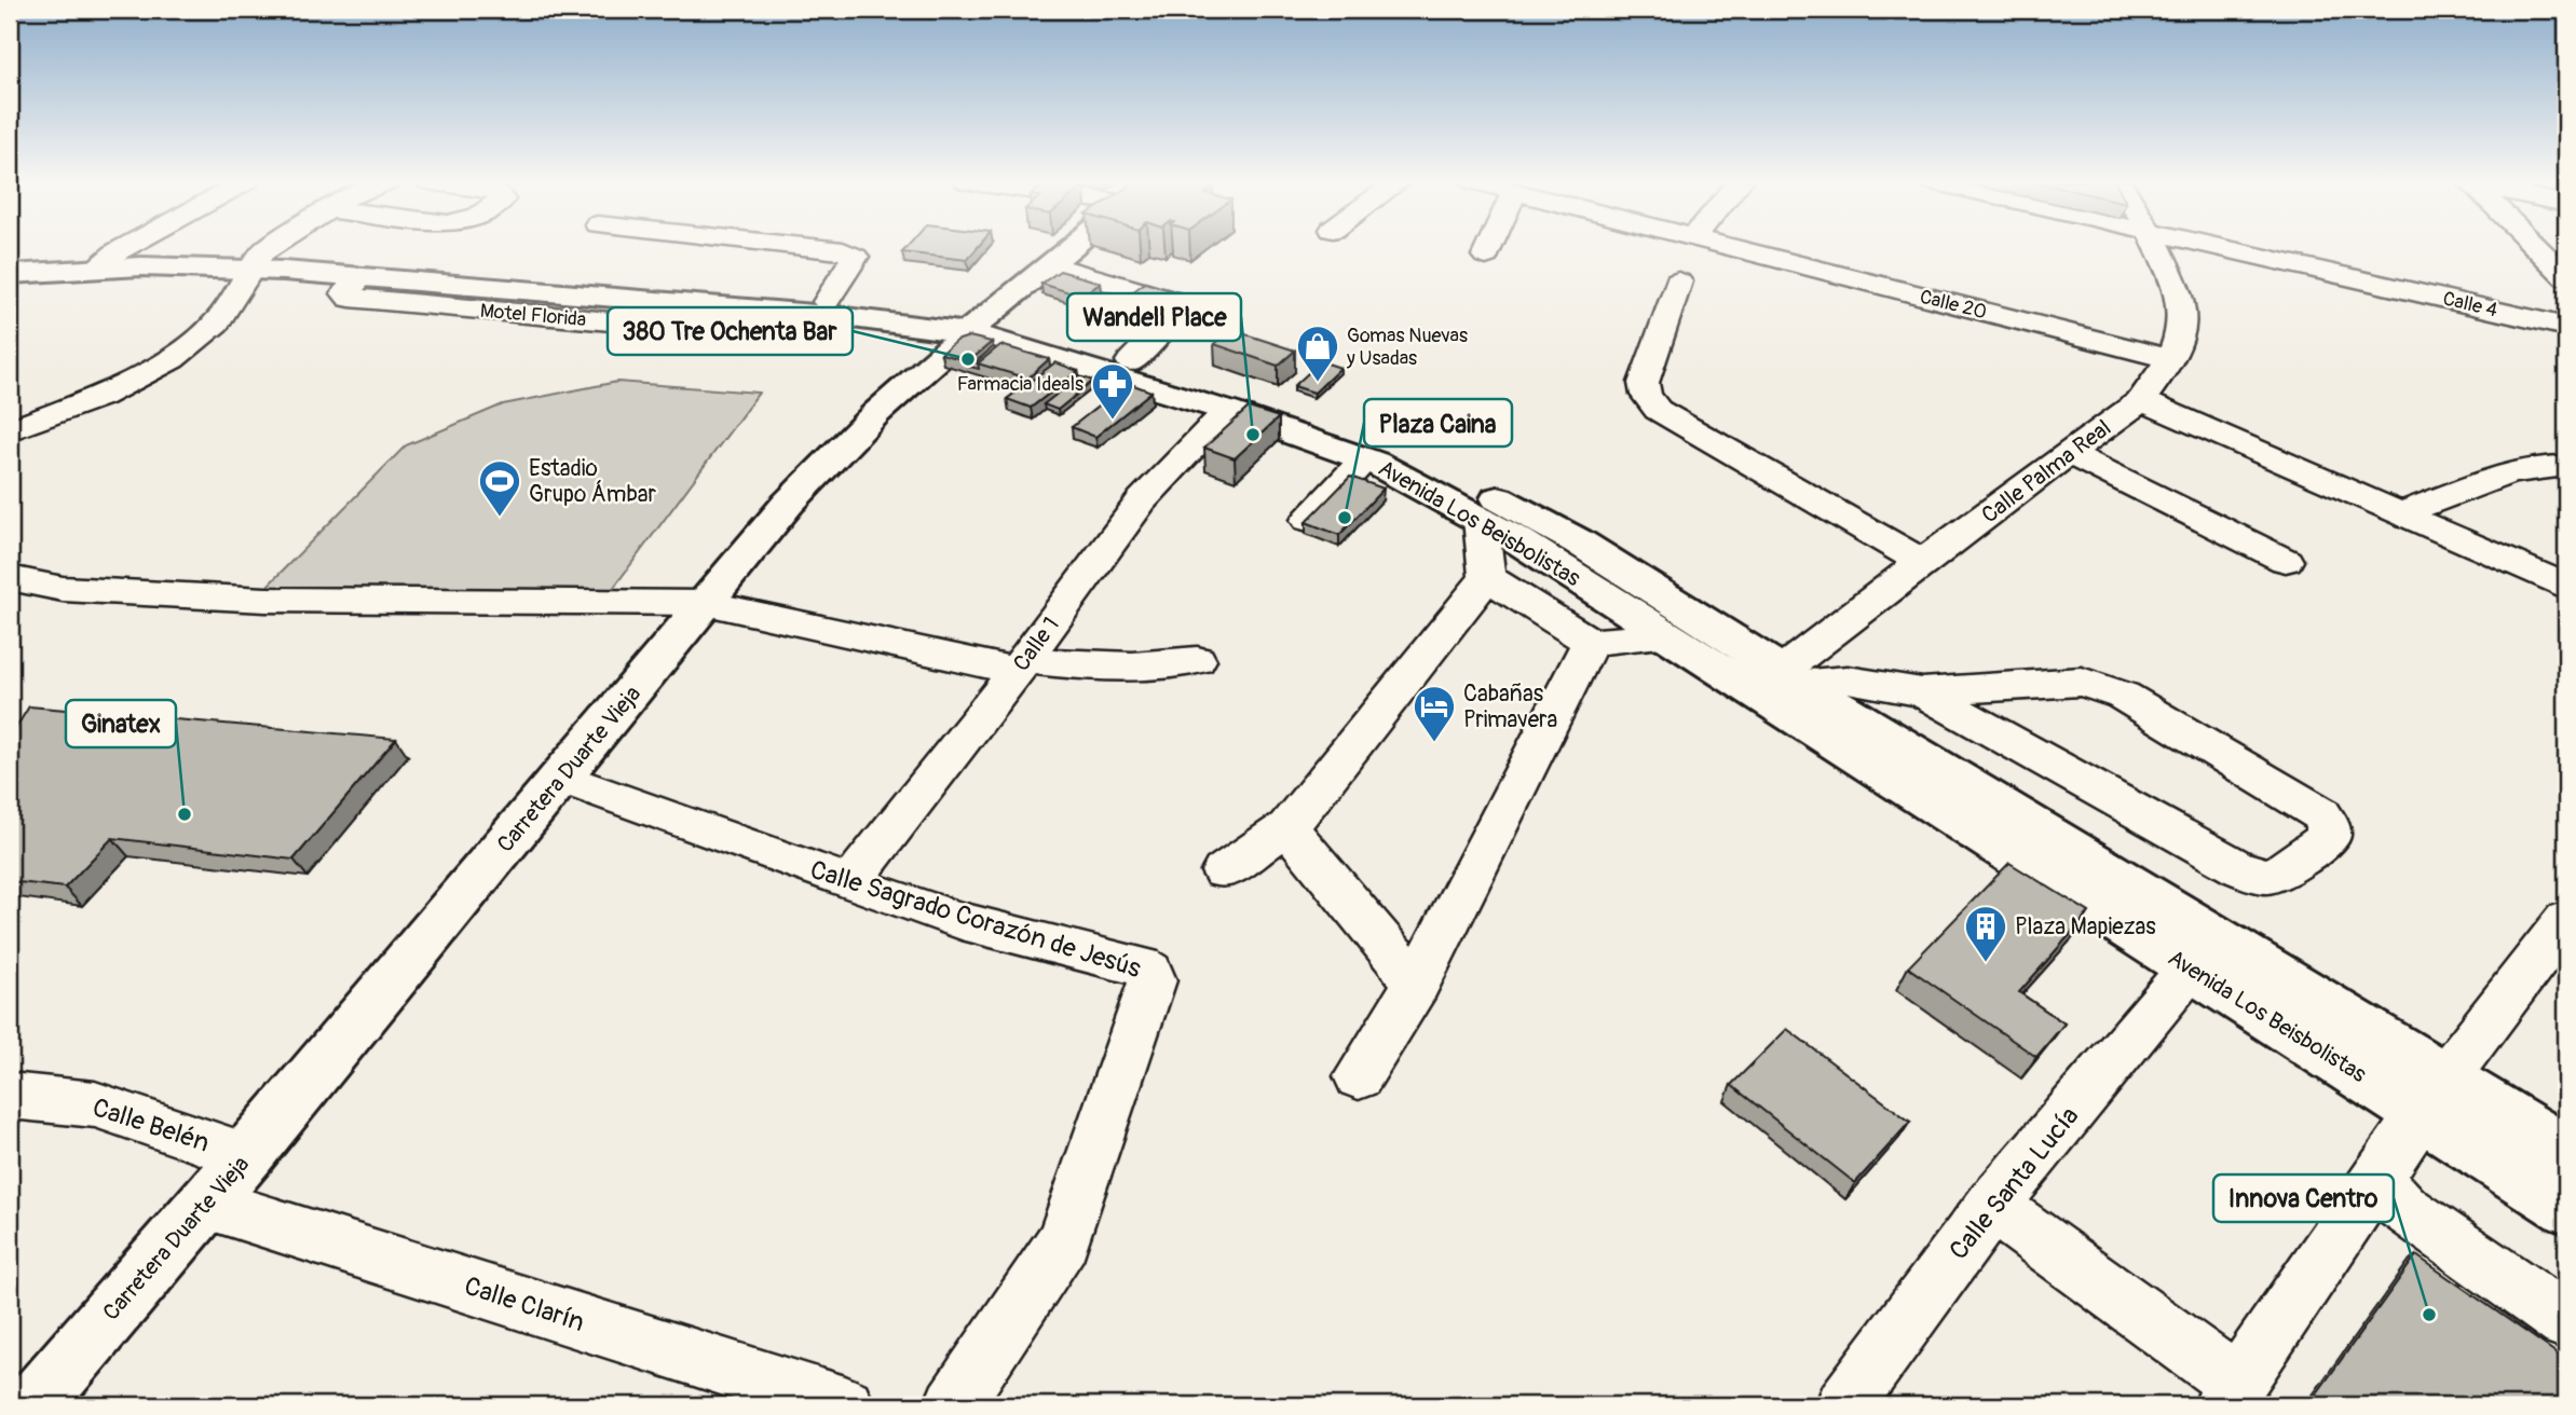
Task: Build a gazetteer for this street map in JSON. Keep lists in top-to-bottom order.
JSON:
{
  "streets": {
    "main road": ["Avenida Los Beisbolistas", "Carretera Duarte Vieja"],
    "street": [
      "Calle 20",
      "Calle 4",
      "Calle Palma Real",
      "Calle 1",
      "Calle Sagrado Corazón de Jesús",
      "Calle Belén",
      "Calle Santa Lucía",
      "Calle Clarín"
    ]
  },
  "crossings": [
    ["Calle 20", "Calle Palma Real"],
    ["Calle Palma Real", "Avenida Los Beisbolistas"],
    ["Avenida Los Beisbolistas", "Calle 1"],
    ["Avenida Los Beisbolistas", "Carretera Duarte Vieja"],
    ["Avenida Los Beisbolistas", "Calle Santa Lucía"],
    ["Calle 1", "Calle Sagrado Corazón de Jesús"],
    ["Carretera Duarte Vieja", "Calle Sagrado Corazón de Jesús"],
    ["Carretera Duarte Vieja", "Calle Belén"],
    ["Carretera Duarte Vieja", "Calle Clarín"]
  ],
  "places": {
    "other": [
      "380 Tre Ochenta Bar",
      "Wandell Place",
      "Plaza Caina",
      "Ginatex",
      "Innova Centro"
    ],
    "shop": ["Gomas Nuevas y Usadas"],
    "pharmacy": ["Farmacia Ideals"],
    "sports": ["Estadio Grupo Ámbar"],
    "hotel": ["Cabañas Primavera"],
    "building": ["Plaza Mapiezas"]
  }
}
